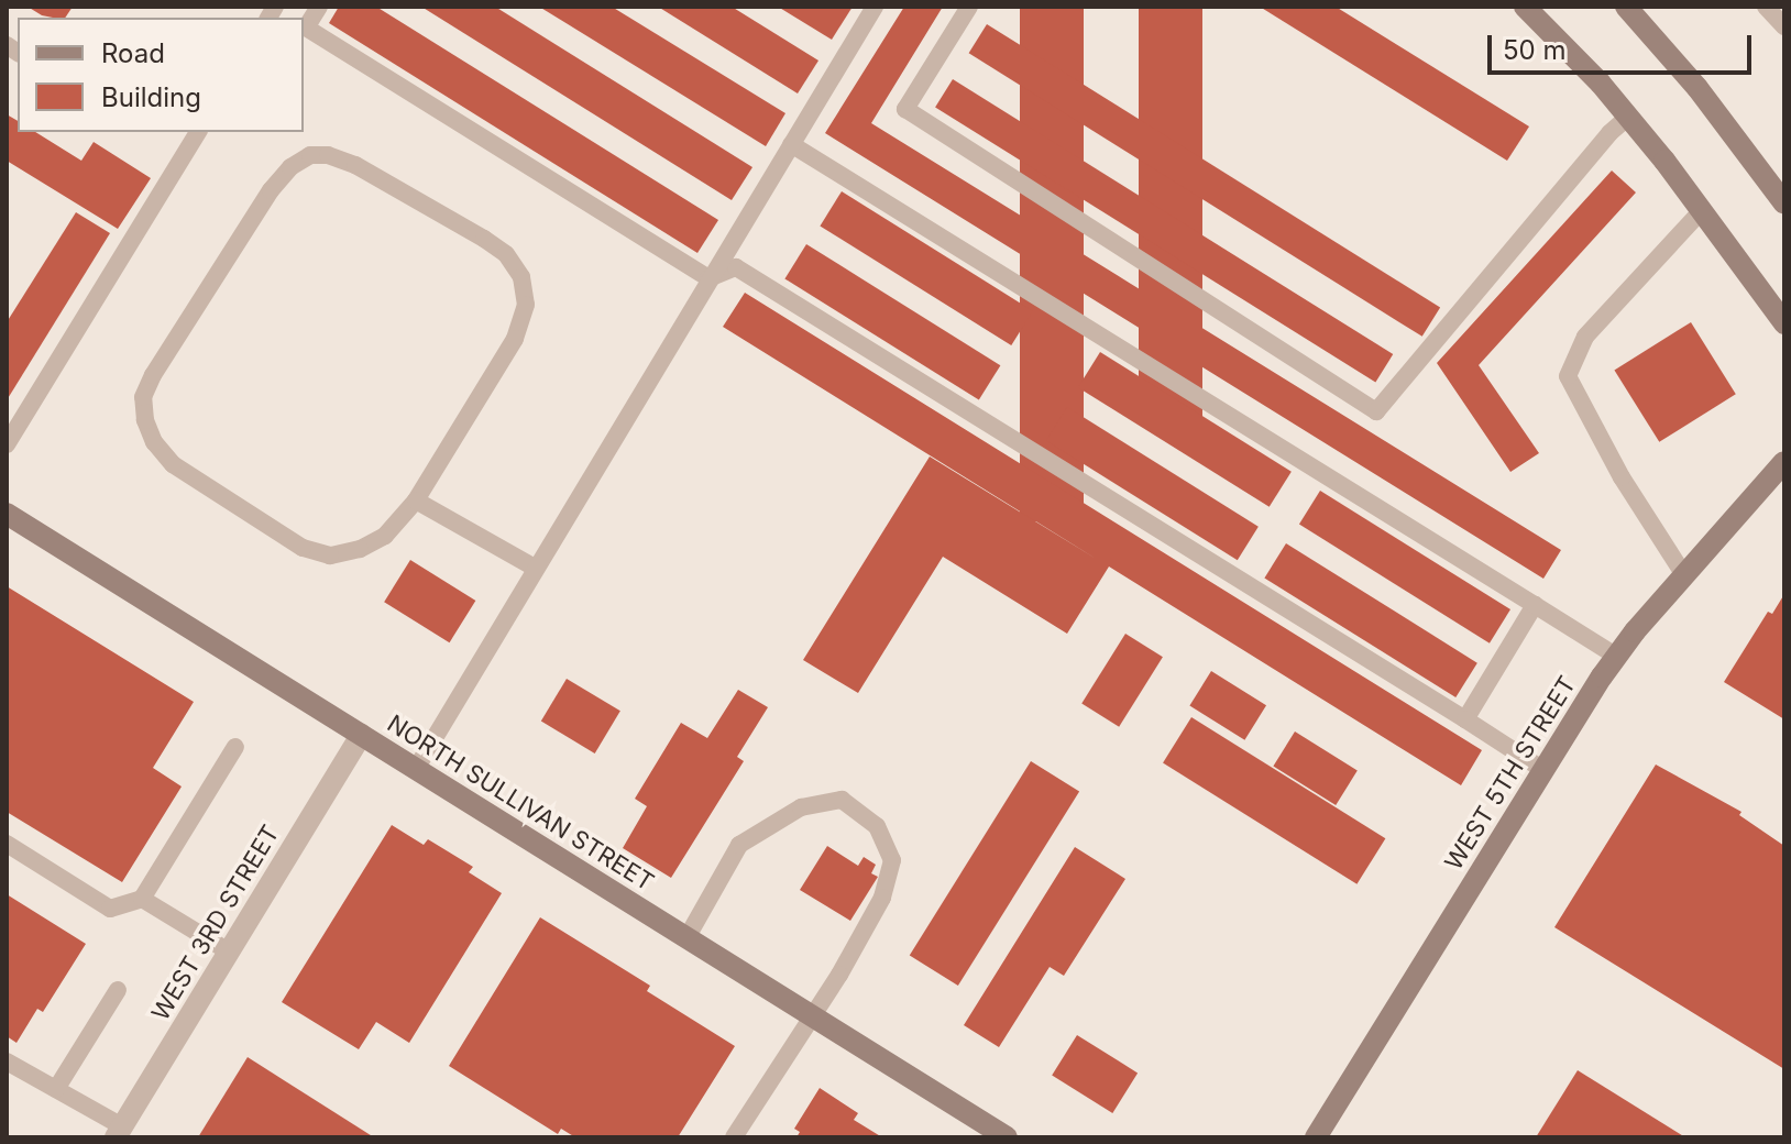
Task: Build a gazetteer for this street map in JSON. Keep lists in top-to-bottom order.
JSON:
{
  "streets": {
    "street": ["WEST 5TH STREET", "NORTH SULLIVAN STREET", "WEST 3RD STREET"]
  },
  "crossings": [
    ["NORTH SULLIVAN STREET", "WEST 3RD STREET"]
  ],
  "legend": ["Road", "Building"],
  "scale_bar": "50 m"
}
